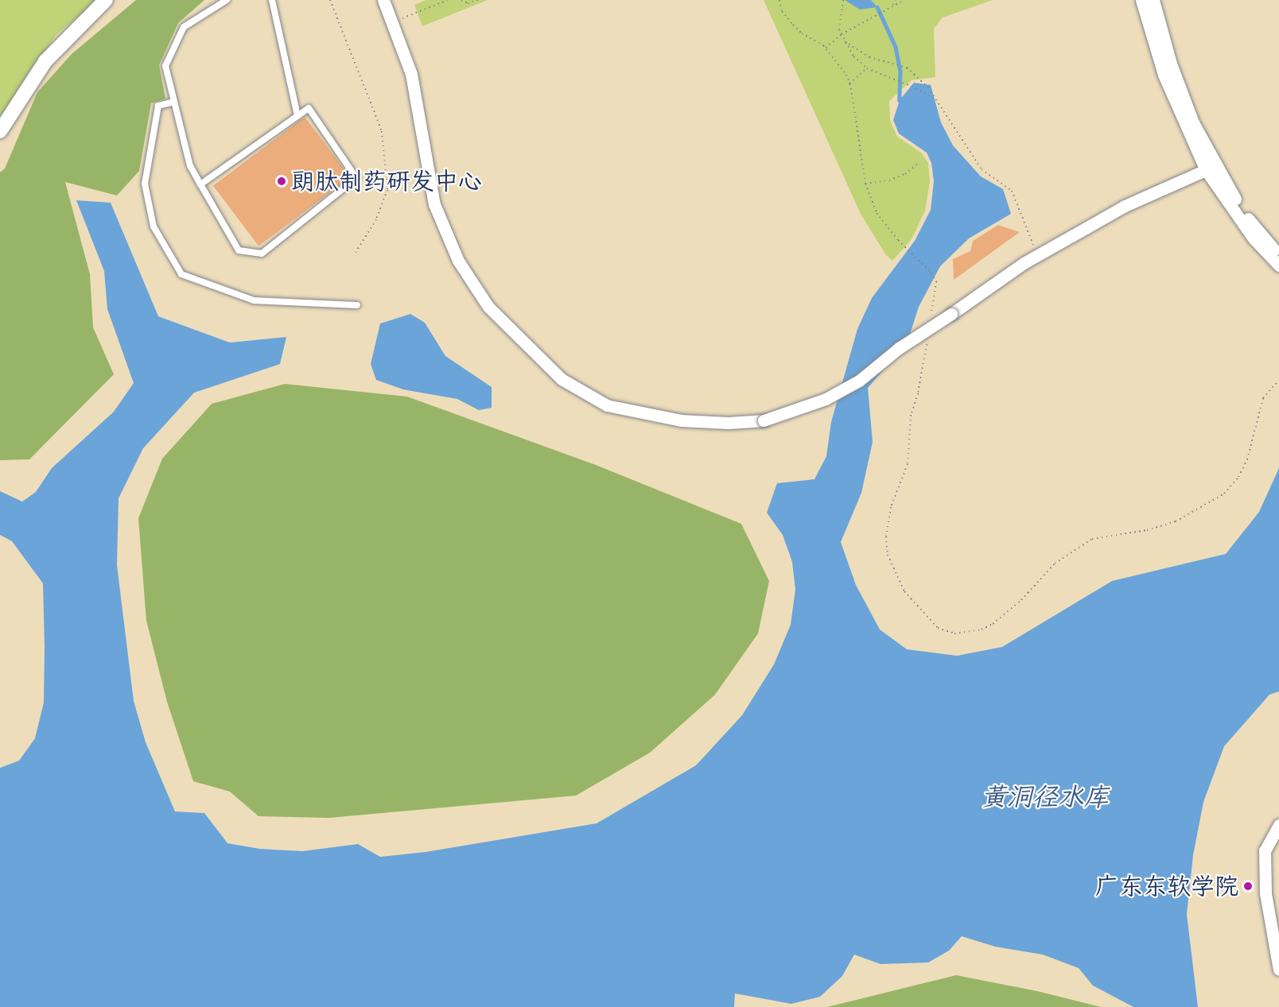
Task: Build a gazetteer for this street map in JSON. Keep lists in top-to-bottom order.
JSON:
{
  "water": ["黄洞径水库"],
  "places": ["朗肽制药研发中心", "广东东软学院"]
}
